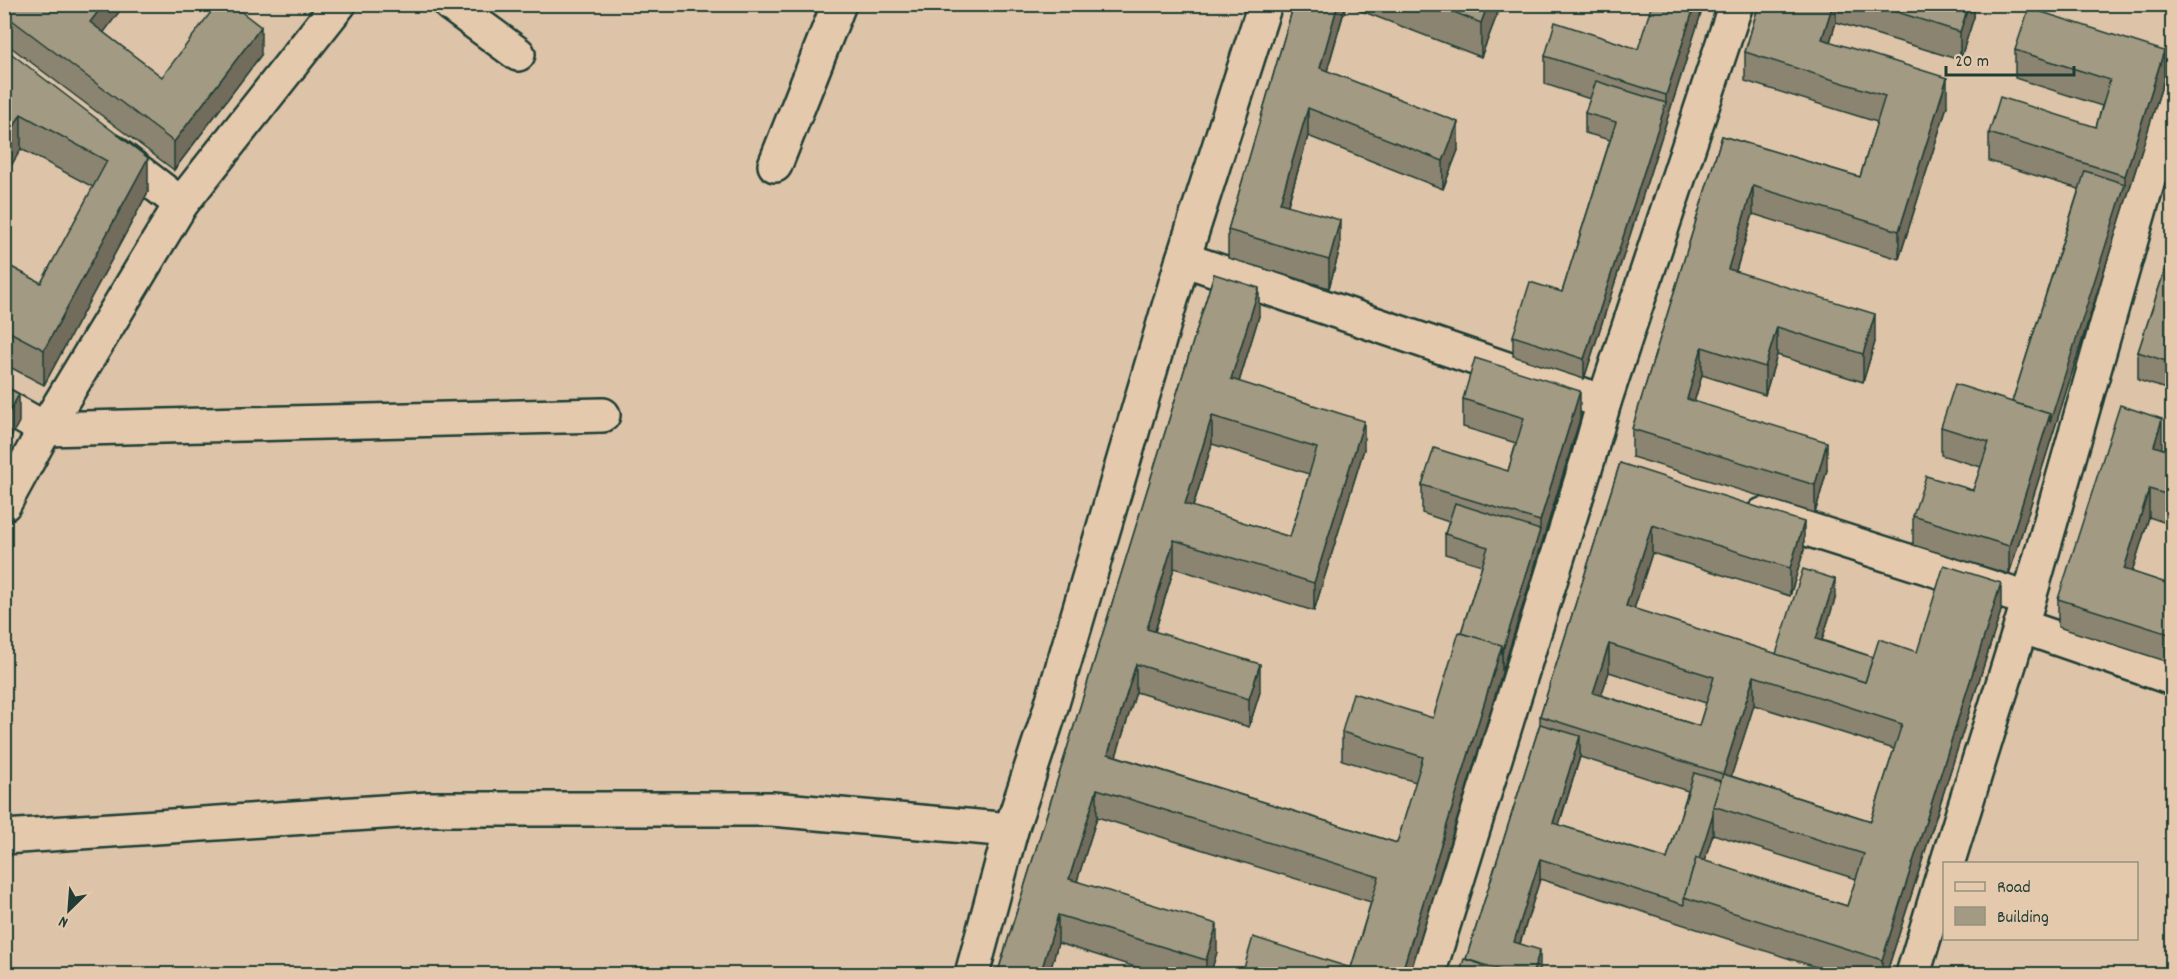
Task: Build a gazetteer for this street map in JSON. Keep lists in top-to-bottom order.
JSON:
{
  "legend": ["Road", "Building"],
  "scale_bar": "20 m",
  "north": "bottom left"
}
